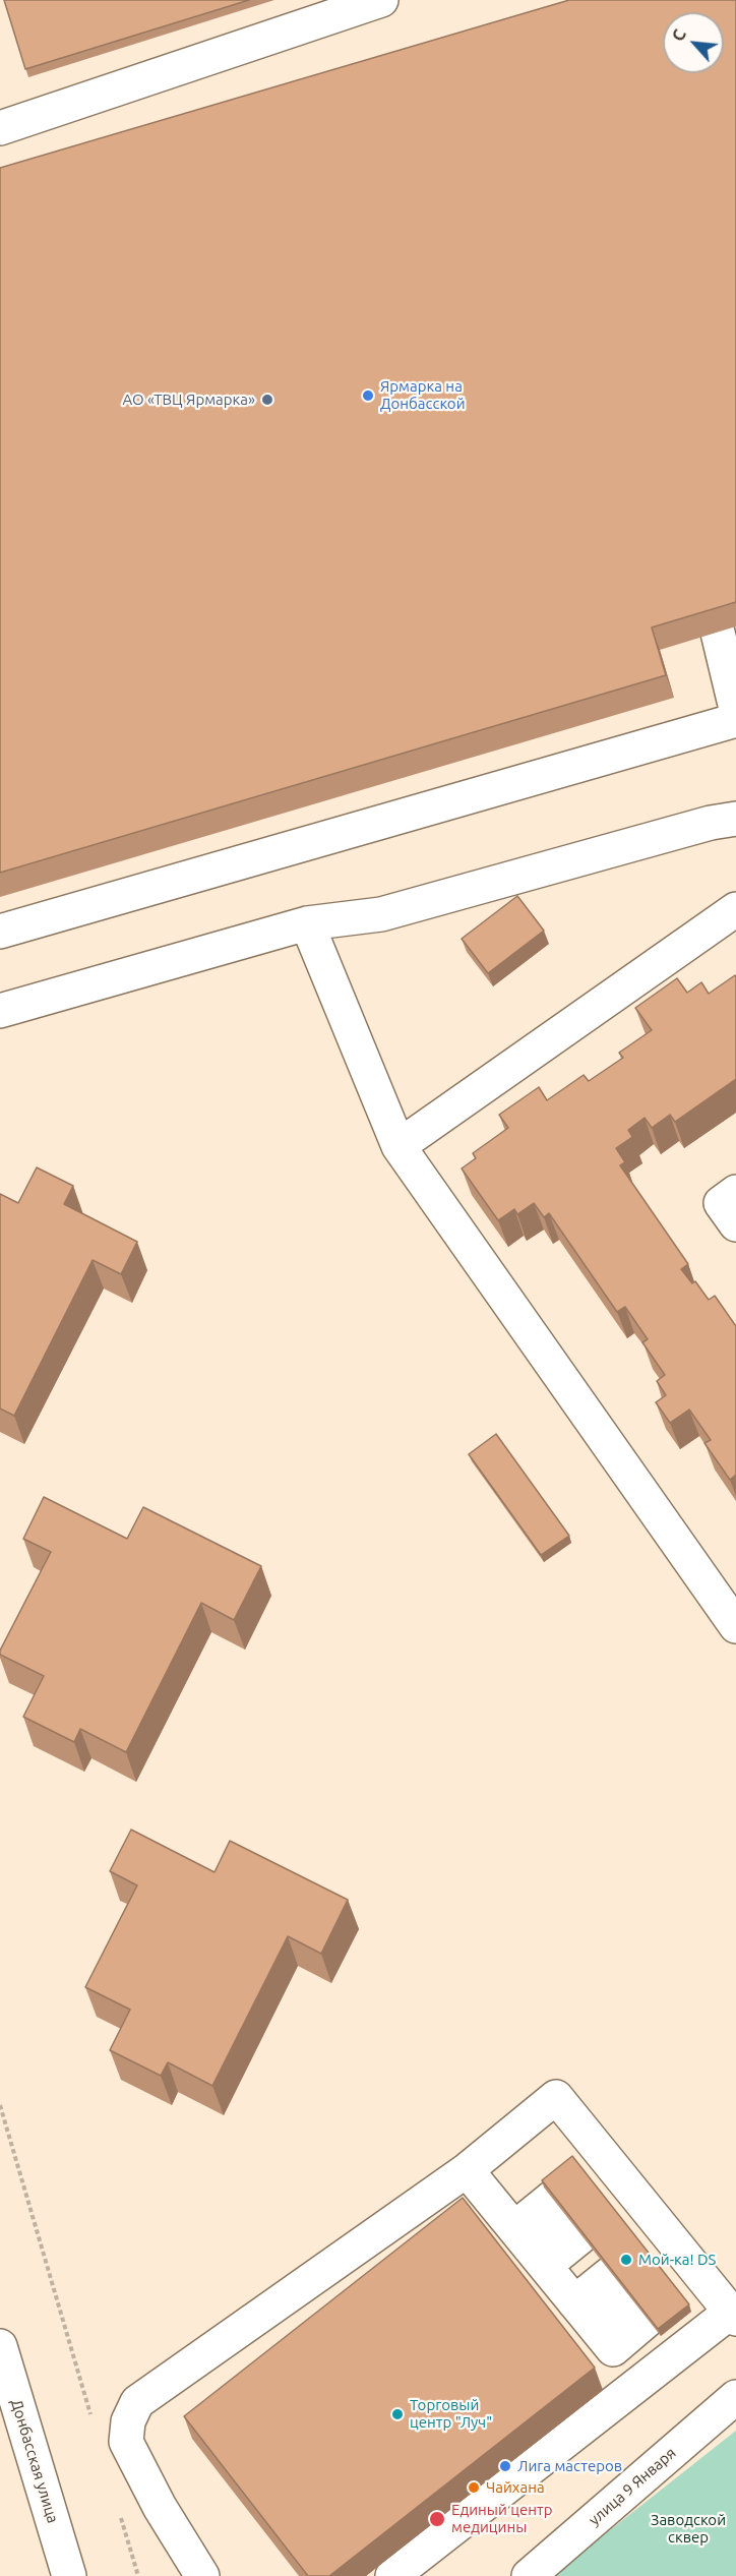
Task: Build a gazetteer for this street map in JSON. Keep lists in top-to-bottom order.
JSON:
{
  "streets": {
    "street": ["Донбасская улица", "улица 9 Января"]
  },
  "parks": ["Заводской сквер"],
  "places": [
    "Ярмарка на Донбасской",
    "АО «ТВЦ Ярмарка»",
    "Мой-ка! DS",
    "Торговый центр \"Луч\"",
    "Лига мастеров",
    "Чайхана",
    "Единый центр медицины"
  ],
  "north": "top left"
}
